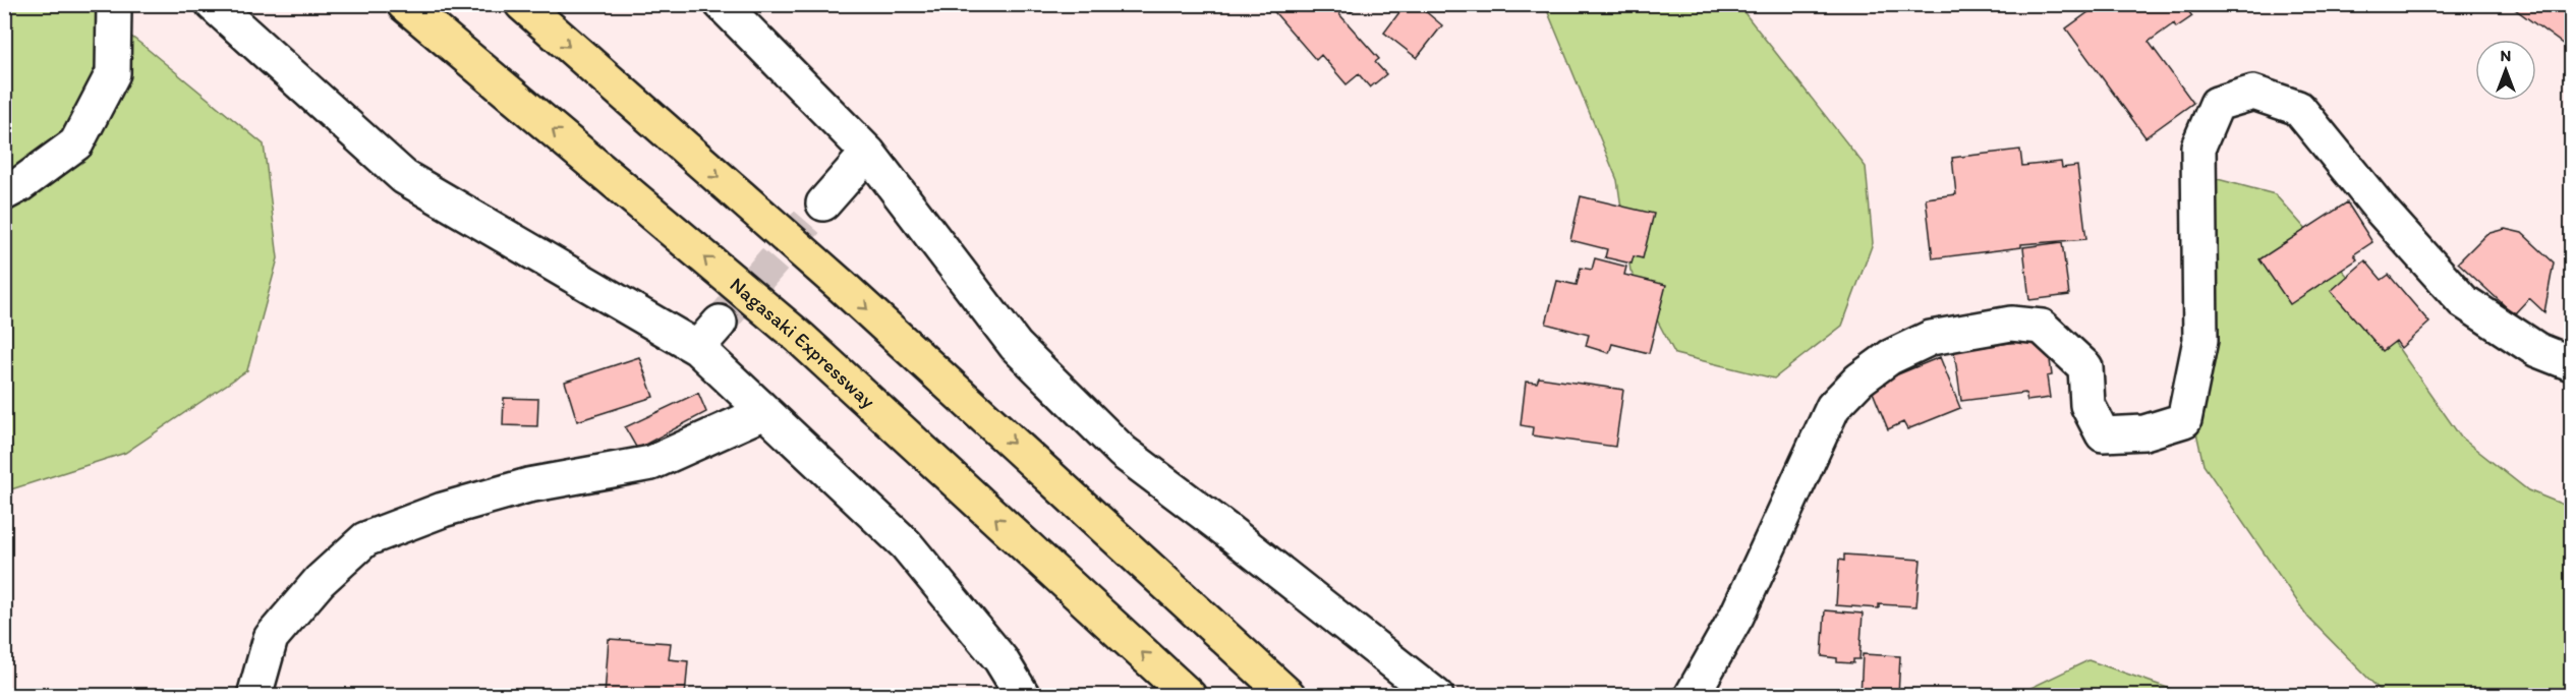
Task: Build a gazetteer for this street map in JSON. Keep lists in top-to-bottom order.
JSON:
{
  "streets": {
    "highway": ["Nagasaki Expressway"]
  },
  "north": "top"
}
